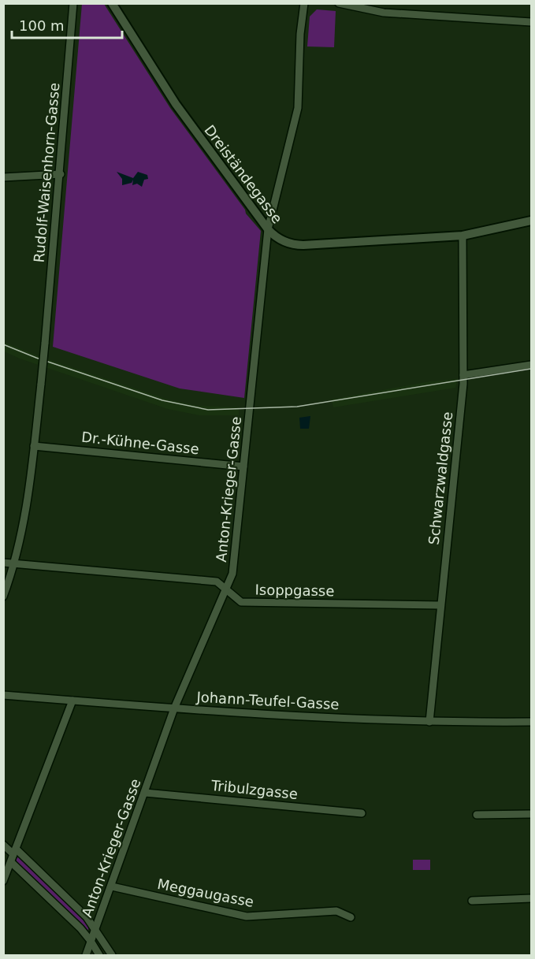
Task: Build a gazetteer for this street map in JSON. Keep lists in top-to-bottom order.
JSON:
{
  "streets": {
    "street": [
      "Rudolf-Waisenhorn-Gasse",
      "Dreiständegasse",
      "Dr.-Kühne-Gasse",
      "Schwarzwaldgasse",
      "Anton-Krieger-Gasse",
      "Isoppgasse",
      "Johann-Teufel-Gasse",
      "Tribulzgasse",
      "Meggaugasse"
    ]
  },
  "crossings": [
    ["Rudolf-Waisenhorn-Gasse", "Dr.-Kühne-Gasse"],
    ["Dreiständegasse", "Schwarzwaldgasse"],
    ["Dreiständegasse", "Anton-Krieger-Gasse"],
    ["Dr.-Kühne-Gasse", "Anton-Krieger-Gasse"],
    ["Schwarzwaldgasse", "Isoppgasse"],
    ["Schwarzwaldgasse", "Johann-Teufel-Gasse"],
    ["Anton-Krieger-Gasse", "Isoppgasse"],
    ["Anton-Krieger-Gasse", "Johann-Teufel-Gasse"],
    ["Anton-Krieger-Gasse", "Tribulzgasse"],
    ["Anton-Krieger-Gasse", "Meggaugasse"]
  ],
  "scale_bar": "100 m"
}
